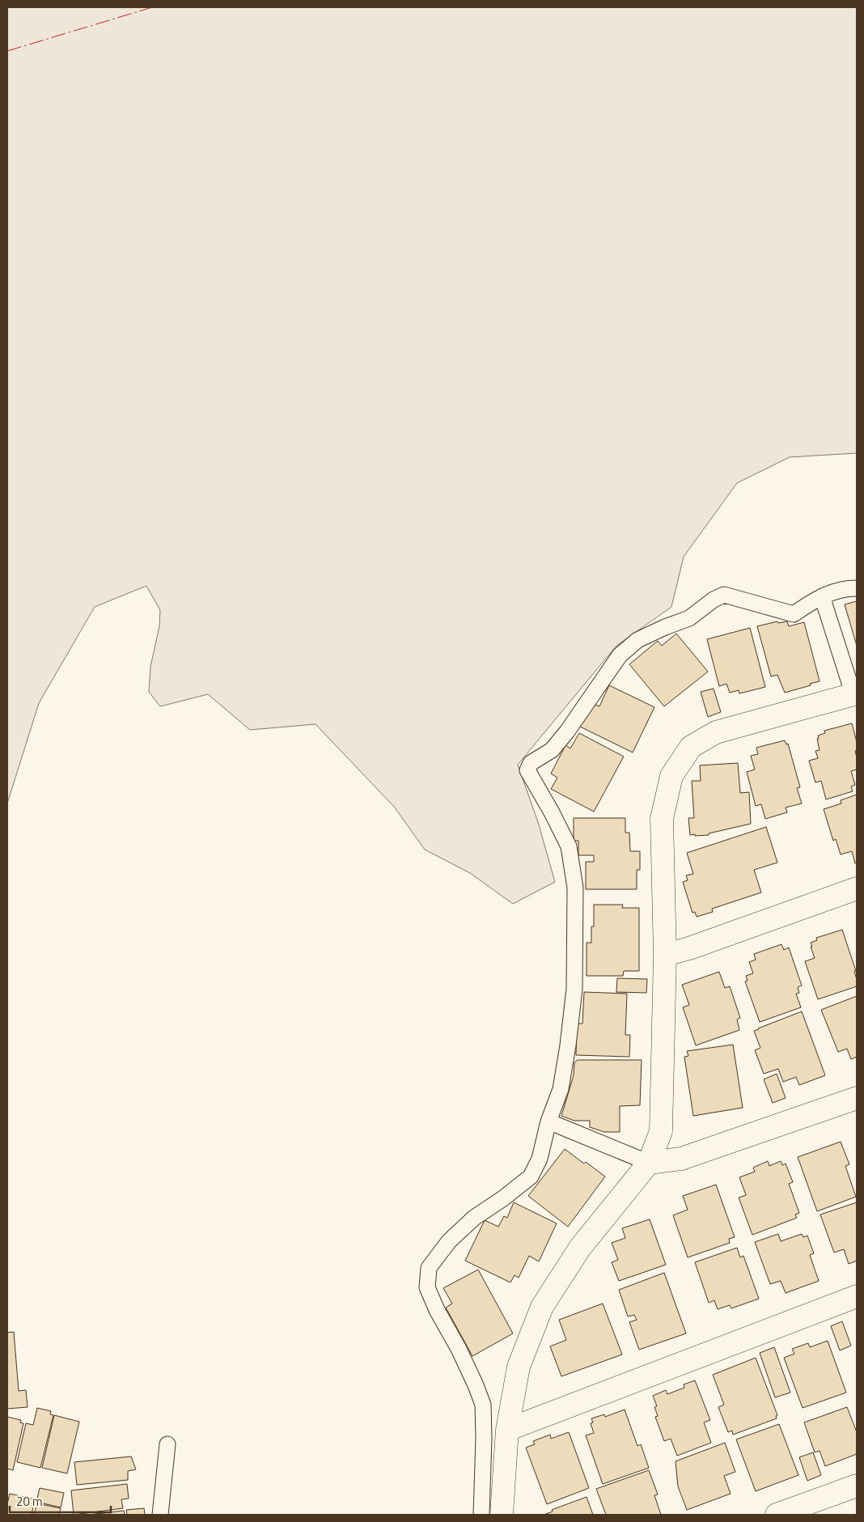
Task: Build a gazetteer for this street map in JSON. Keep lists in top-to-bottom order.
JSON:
{
  "scale_bar": "20 m"
}
